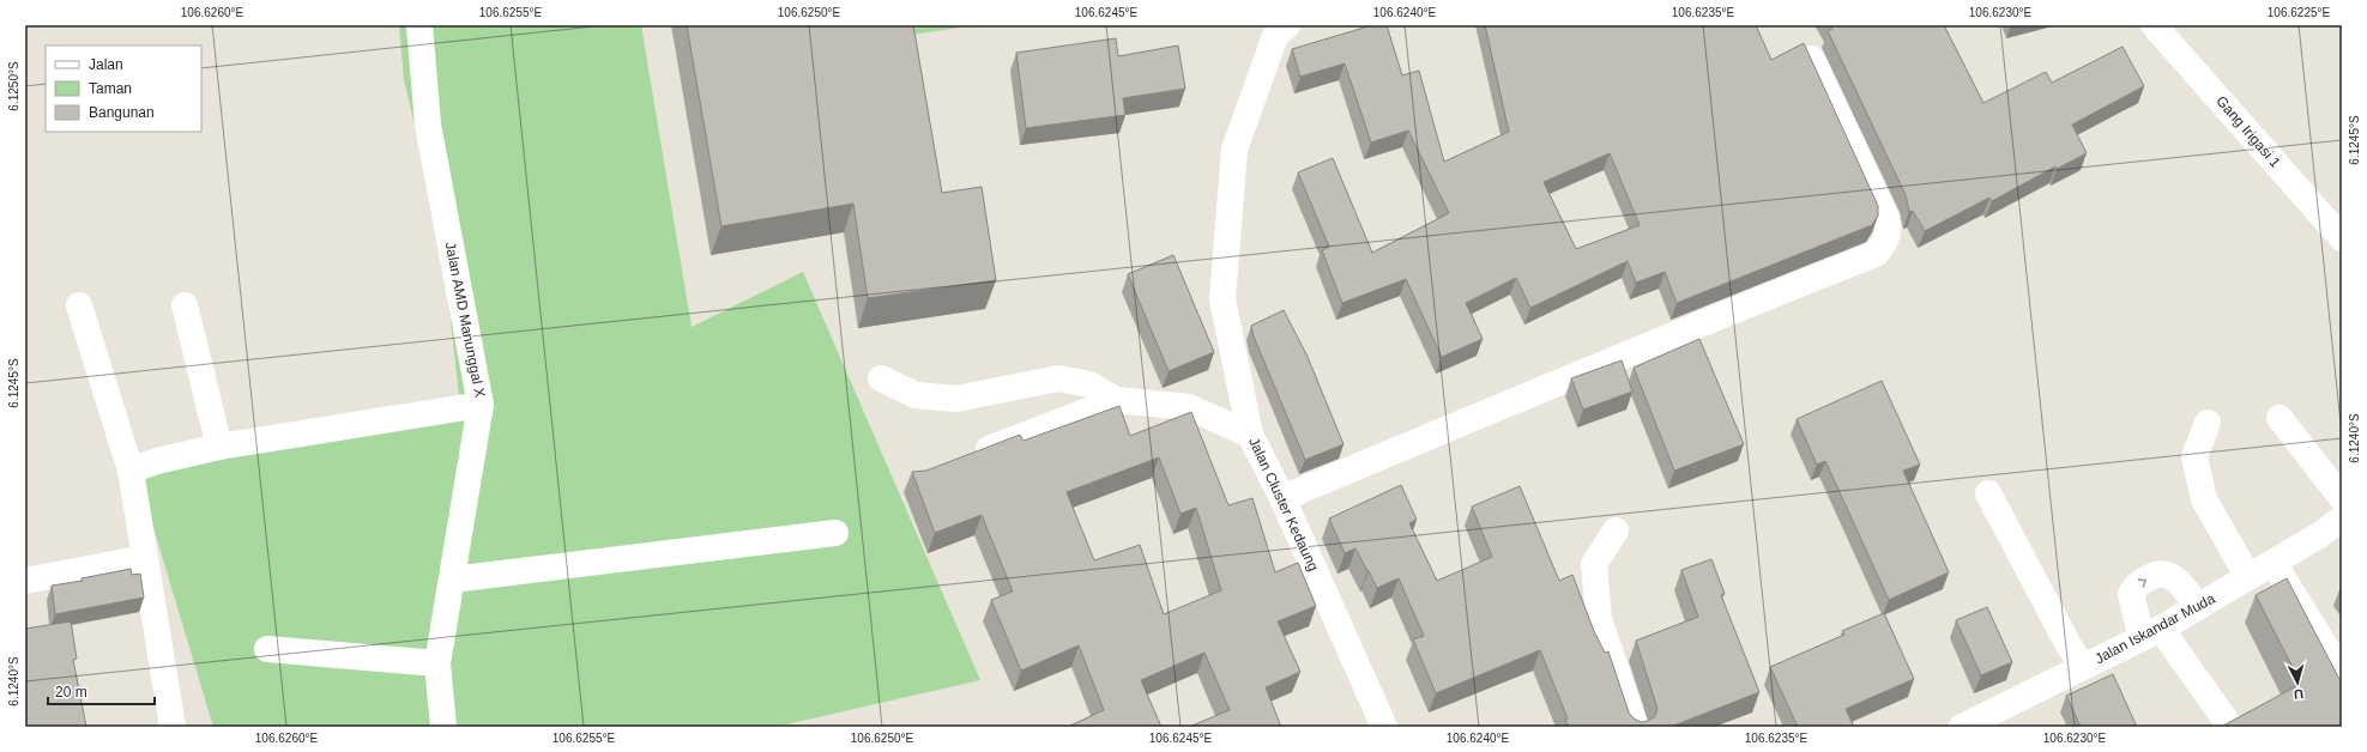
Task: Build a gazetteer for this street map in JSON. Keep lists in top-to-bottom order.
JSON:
{
  "streets": {
    "street": [
      "Gang Irigasi 1",
      "Jalan AMD Manunggal X",
      "Jalan Cluster Kedaung",
      "Jalan Iskandar Muda"
    ]
  },
  "legend": ["Jalan", "Taman", "Bangunan"],
  "scale_bar": "20 m",
  "north": "bottom",
  "coordinates": [
    "106.6260°E",
    "106.6255°E",
    "106.6250°E",
    "106.6245°E",
    "106.6240°E",
    "106.6235°E",
    "106.6230°E",
    "106.6225°E",
    "6.1250°S",
    "6.1245°S",
    "6.1240°S"
  ]
}
